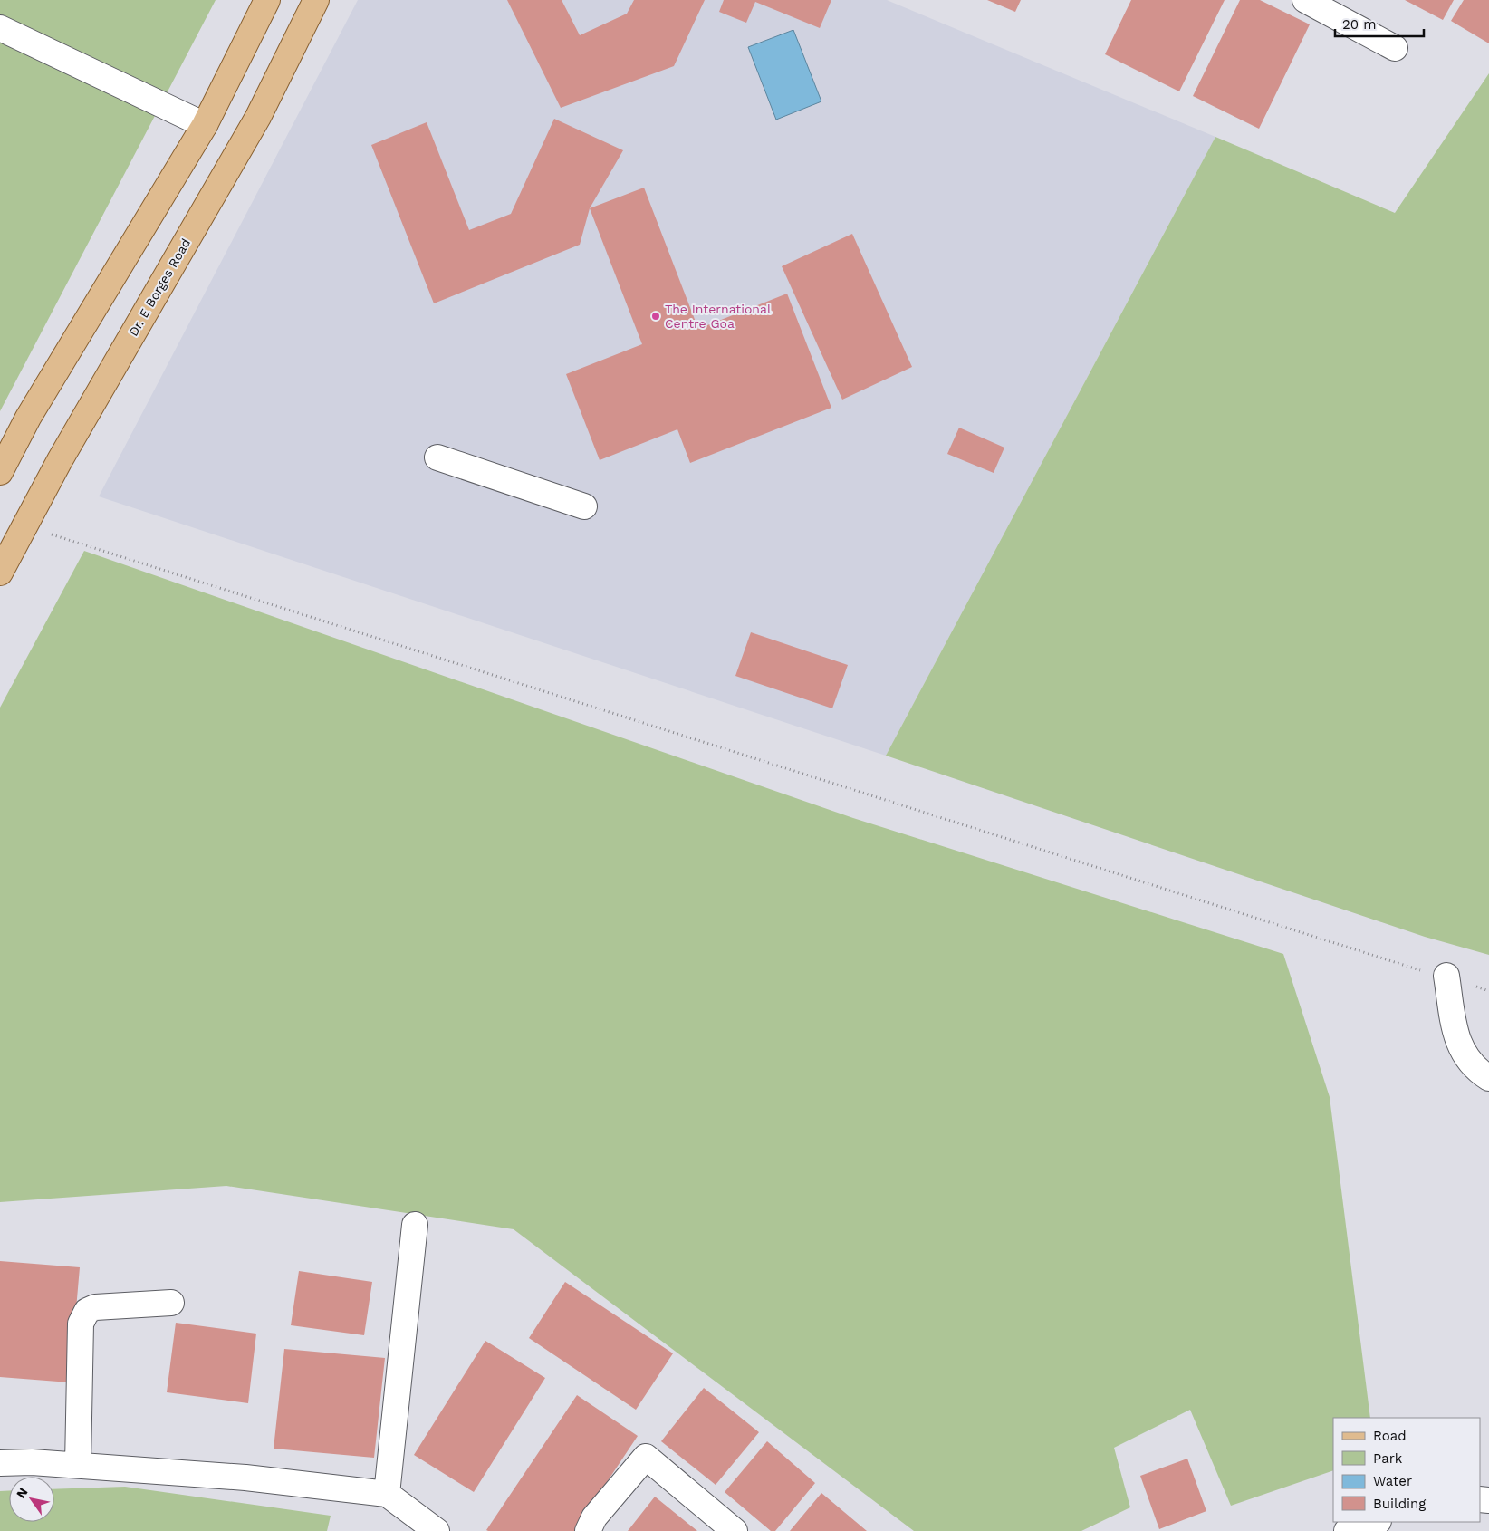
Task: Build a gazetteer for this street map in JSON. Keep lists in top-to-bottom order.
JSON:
{
  "streets": {
    "main road": ["Dr. E Borges Road"]
  },
  "places": ["The International Centre Goa"],
  "legend": [
    "Road",
    "Park",
    "Water",
    "Building"
  ],
  "scale_bar": "20 m",
  "north": "top left"
}
